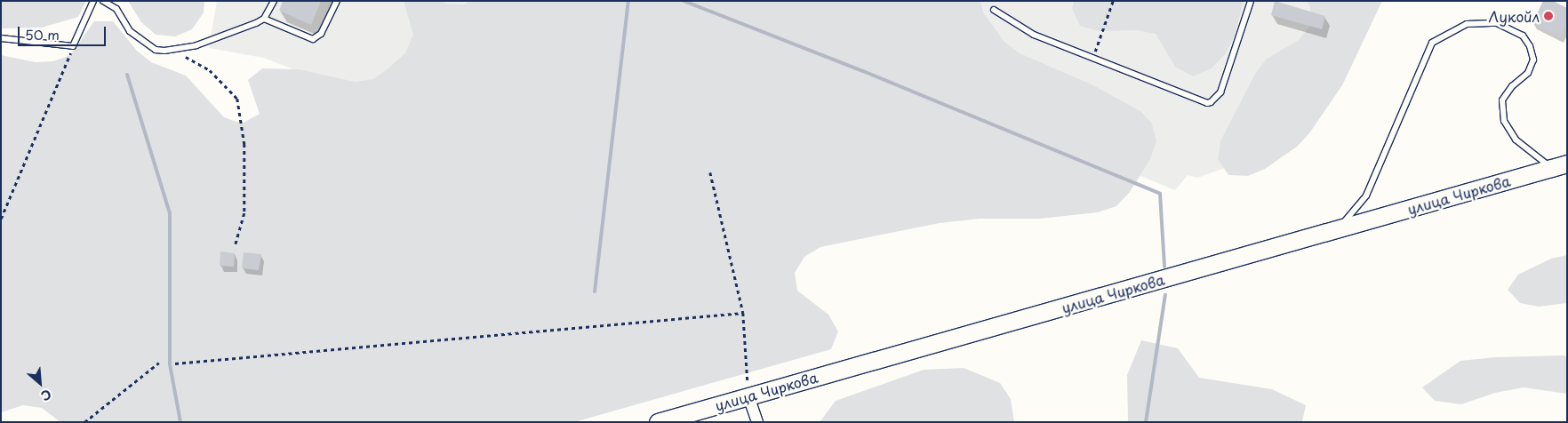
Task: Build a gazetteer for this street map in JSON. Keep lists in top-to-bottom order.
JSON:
{
  "streets": {
    "main road": ["улица Чиркова"]
  },
  "places": ["Лукойл"],
  "scale_bar": "50 m",
  "north": "bottom right"
}
